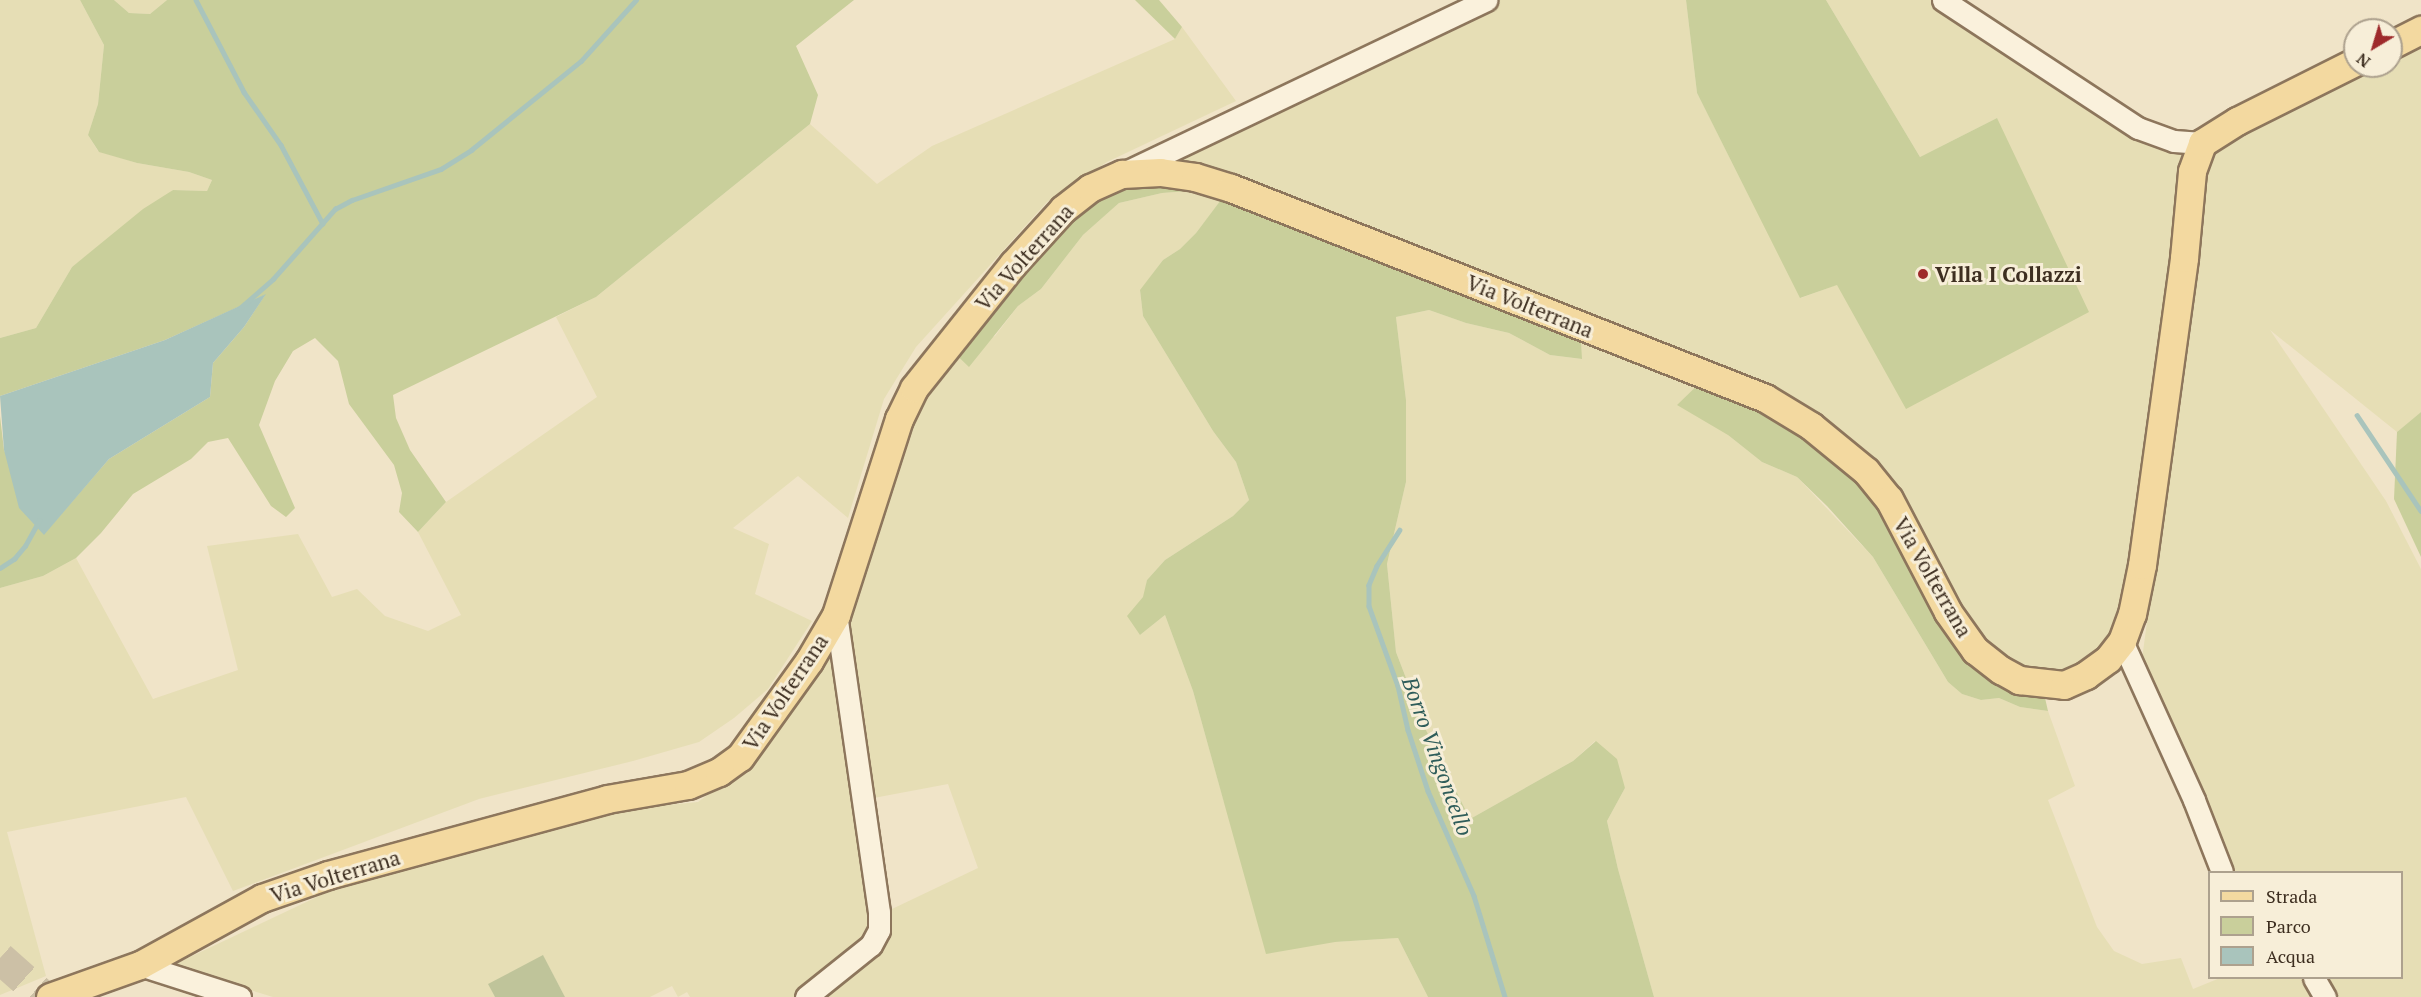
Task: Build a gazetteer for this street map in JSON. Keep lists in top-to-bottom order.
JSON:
{
  "streets": {
    "main road": ["Via Volterrana"]
  },
  "water": ["Borro Vingoncello"],
  "places": ["Villa I Collazzi"],
  "legend": ["Strada", "Parco", "Acqua"],
  "north": "bottom left"
}
